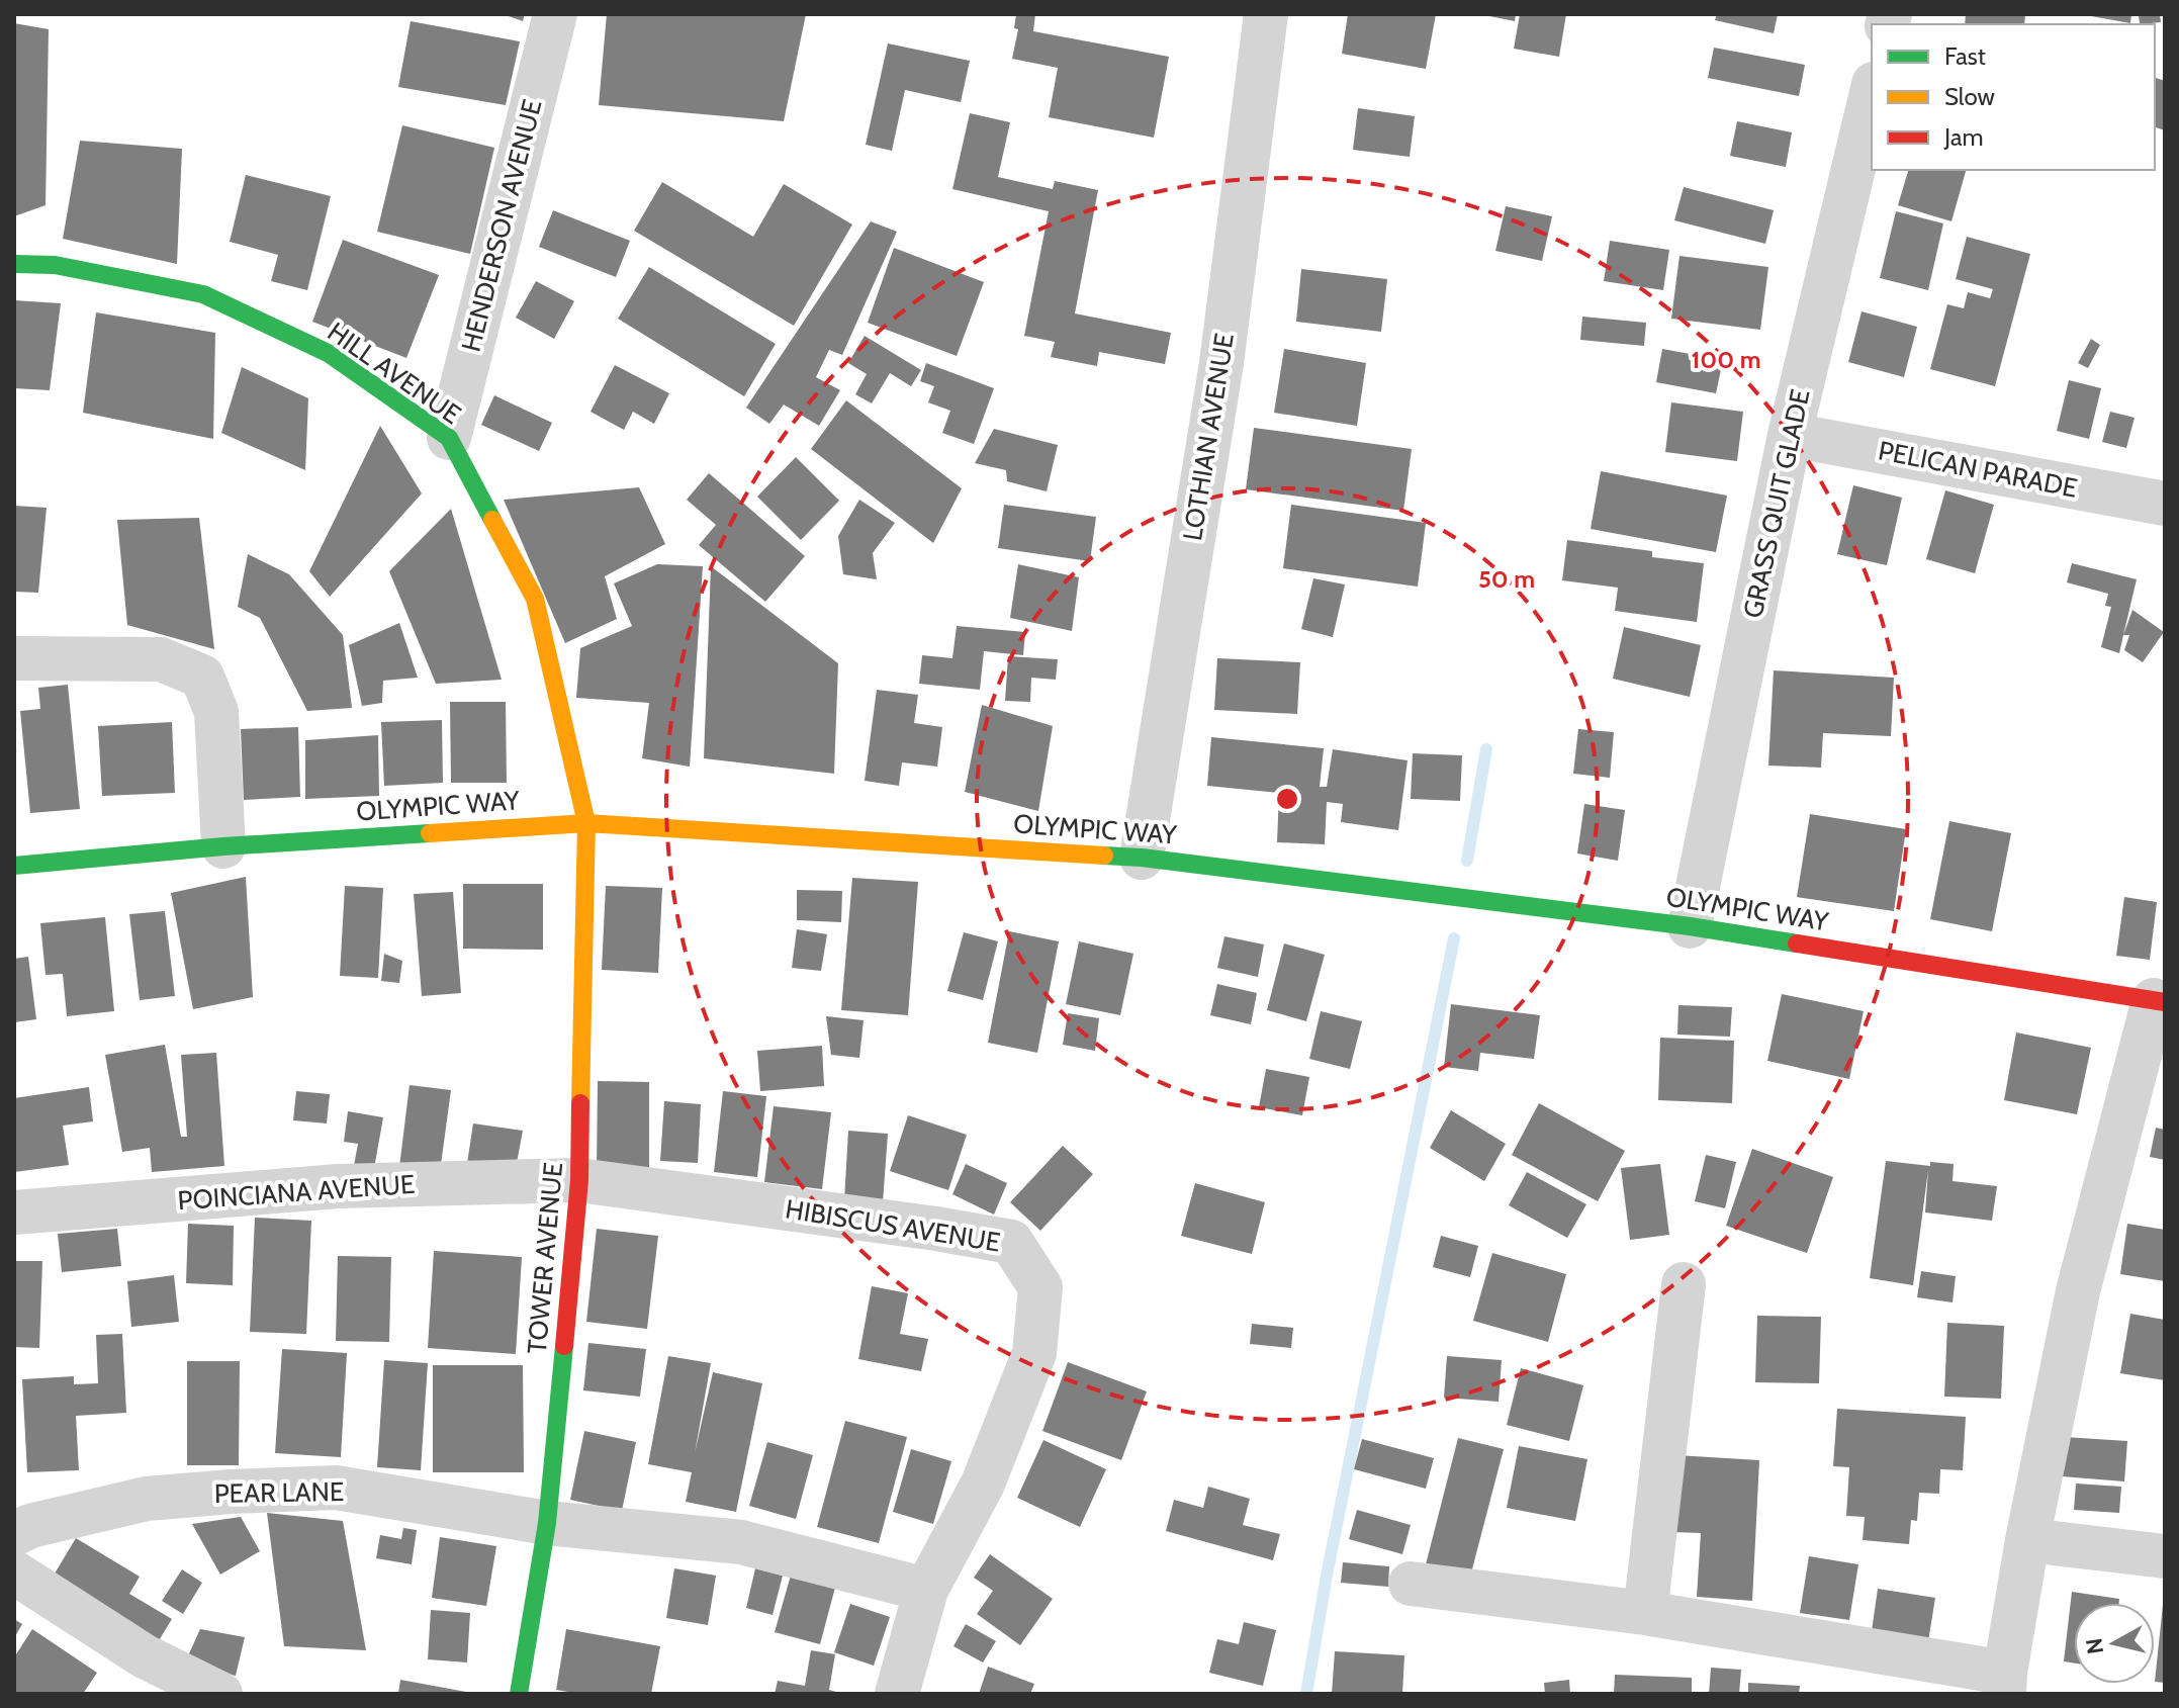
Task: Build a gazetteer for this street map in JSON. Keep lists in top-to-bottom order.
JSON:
{
  "streets": {
    "street": [
      "HENDERSON AVENUE",
      "HILL AVENUE",
      "LOTHIAN AVENUE",
      "PELICAN PARADE",
      "GRASS QUIT GLADE",
      "OLYMPIC WAY",
      "POINCIANA AVENUE",
      "HIBISCUS AVENUE",
      "TOWER AVENUE",
      "PEAR LANE"
    ]
  },
  "crossings": [
    ["HENDERSON AVENUE", "HILL AVENUE"],
    ["HILL AVENUE", "OLYMPIC WAY"],
    ["HILL AVENUE", "TOWER AVENUE"],
    ["LOTHIAN AVENUE", "OLYMPIC WAY"],
    ["PELICAN PARADE", "GRASS QUIT GLADE"],
    ["GRASS QUIT GLADE", "OLYMPIC WAY"],
    ["OLYMPIC WAY", "TOWER AVENUE"],
    ["POINCIANA AVENUE", "HIBISCUS AVENUE"],
    ["POINCIANA AVENUE", "TOWER AVENUE"],
    ["HIBISCUS AVENUE", "TOWER AVENUE"],
    ["HIBISCUS AVENUE", "PEAR LANE"],
    ["TOWER AVENUE", "PEAR LANE"]
  ],
  "legend": ["Fast", "Slow", "Jam"],
  "north": "left",
  "rings": ["100 m", "50 m"]
}
